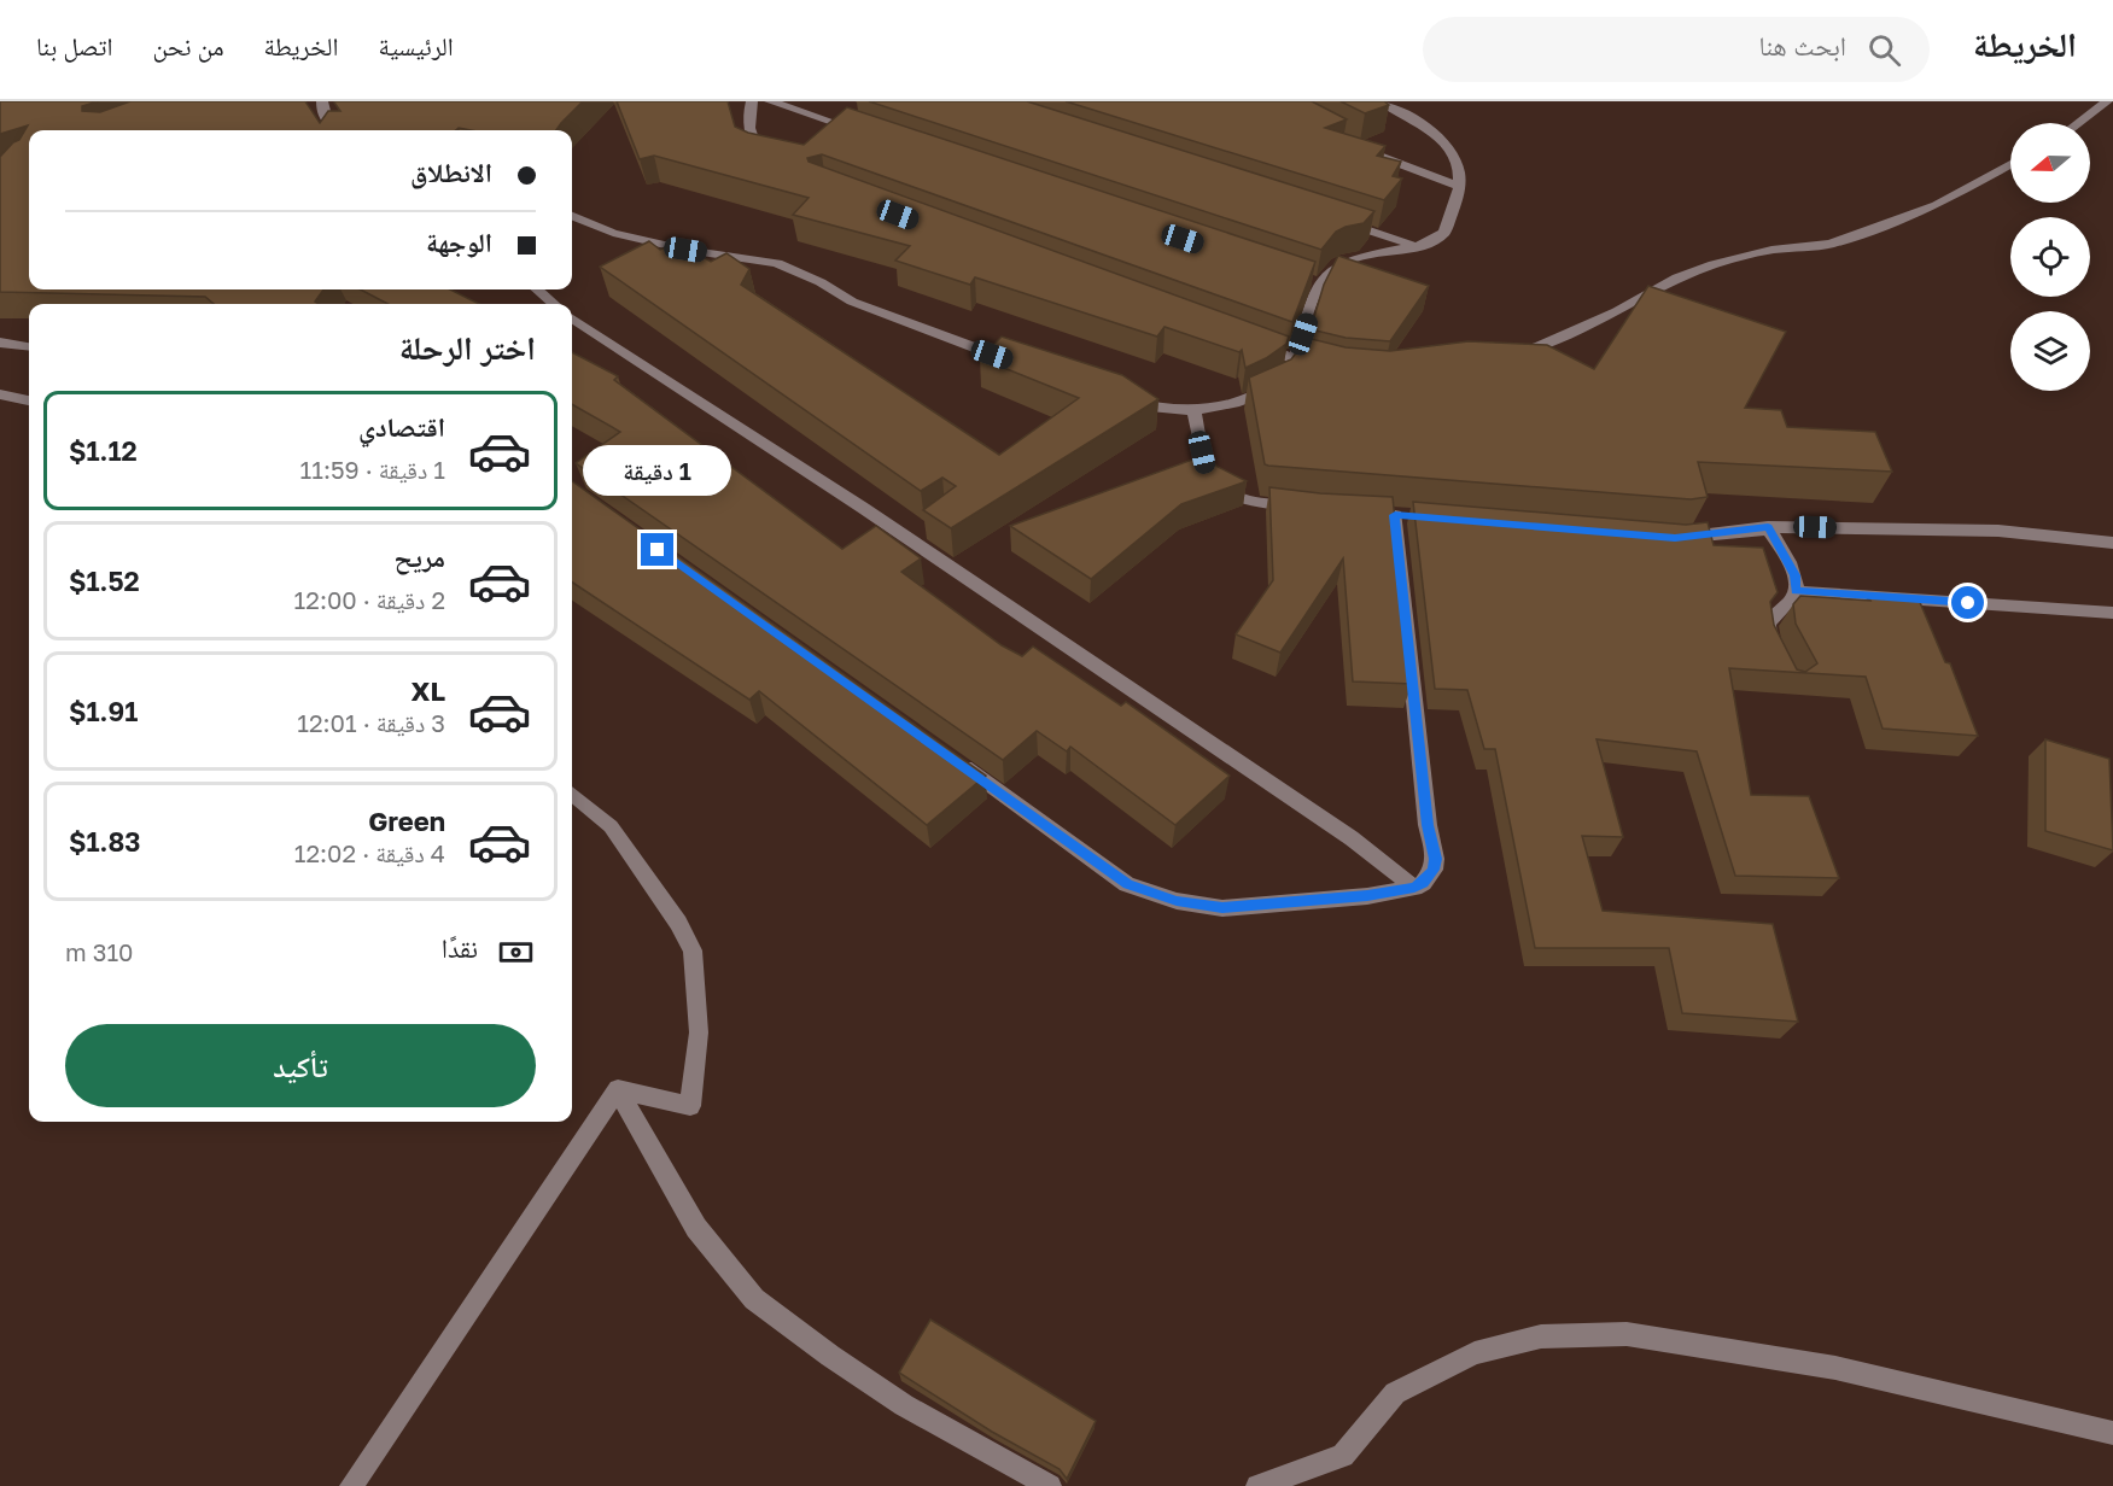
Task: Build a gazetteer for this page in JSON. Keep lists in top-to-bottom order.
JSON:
{
  "north": "left",
  "page": {
    "header": "الخريطة",
    "search": "ابحث هنا",
    "nav": [
      "الرئيسية",
      "الخريطة",
      "من نحن",
      "اتصل بنا"
    ],
    "banner": ["الانطلاق", "الوجهة"],
    "heading": "اختر الرحلة",
    "list": [
      {
        "name": "اقتصادي",
        "note": "1 دقيقة · 11:59",
        "value": "$1.12"
      },
      {
        "name": "مريح",
        "note": "2 دقيقة · 12:00",
        "value": "$1.52"
      },
      {
        "name": "XL",
        "note": "3 دقيقة · 12:01",
        "value": "$1.91"
      },
      {
        "name": "Green",
        "note": "4 دقيقة · 12:02",
        "value": "$1.83"
      }
    ],
    "bubble": "1 دقيقة",
    "pay": ["نقدًا", "310 m"],
    "buttons": "تأكيد"
  }
}
